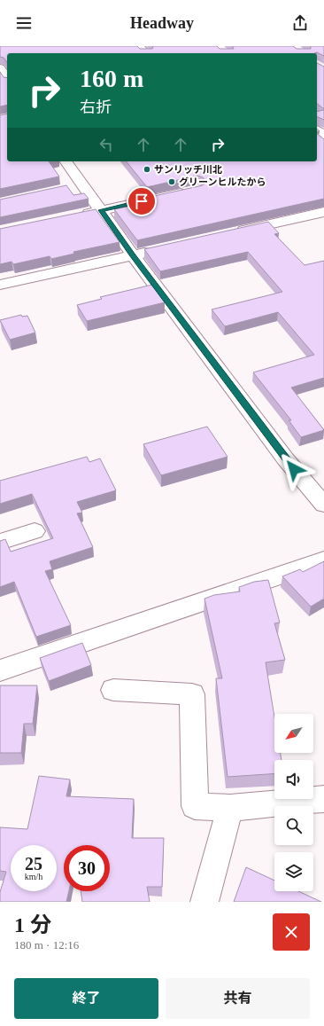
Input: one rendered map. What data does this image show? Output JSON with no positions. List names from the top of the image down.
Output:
{
  "places": ["サンリッチ川北", "グリーンヒルたから"],
  "north": "bottom left",
  "page": {
    "header": "Headway",
    "turn": ["160 m", "右折"],
    "speed": "25 km/h",
    "limit": "30",
    "heading": ["1 分", "180 m · 12:16"],
    "buttons": ["終了", "共有"]
  }
}
